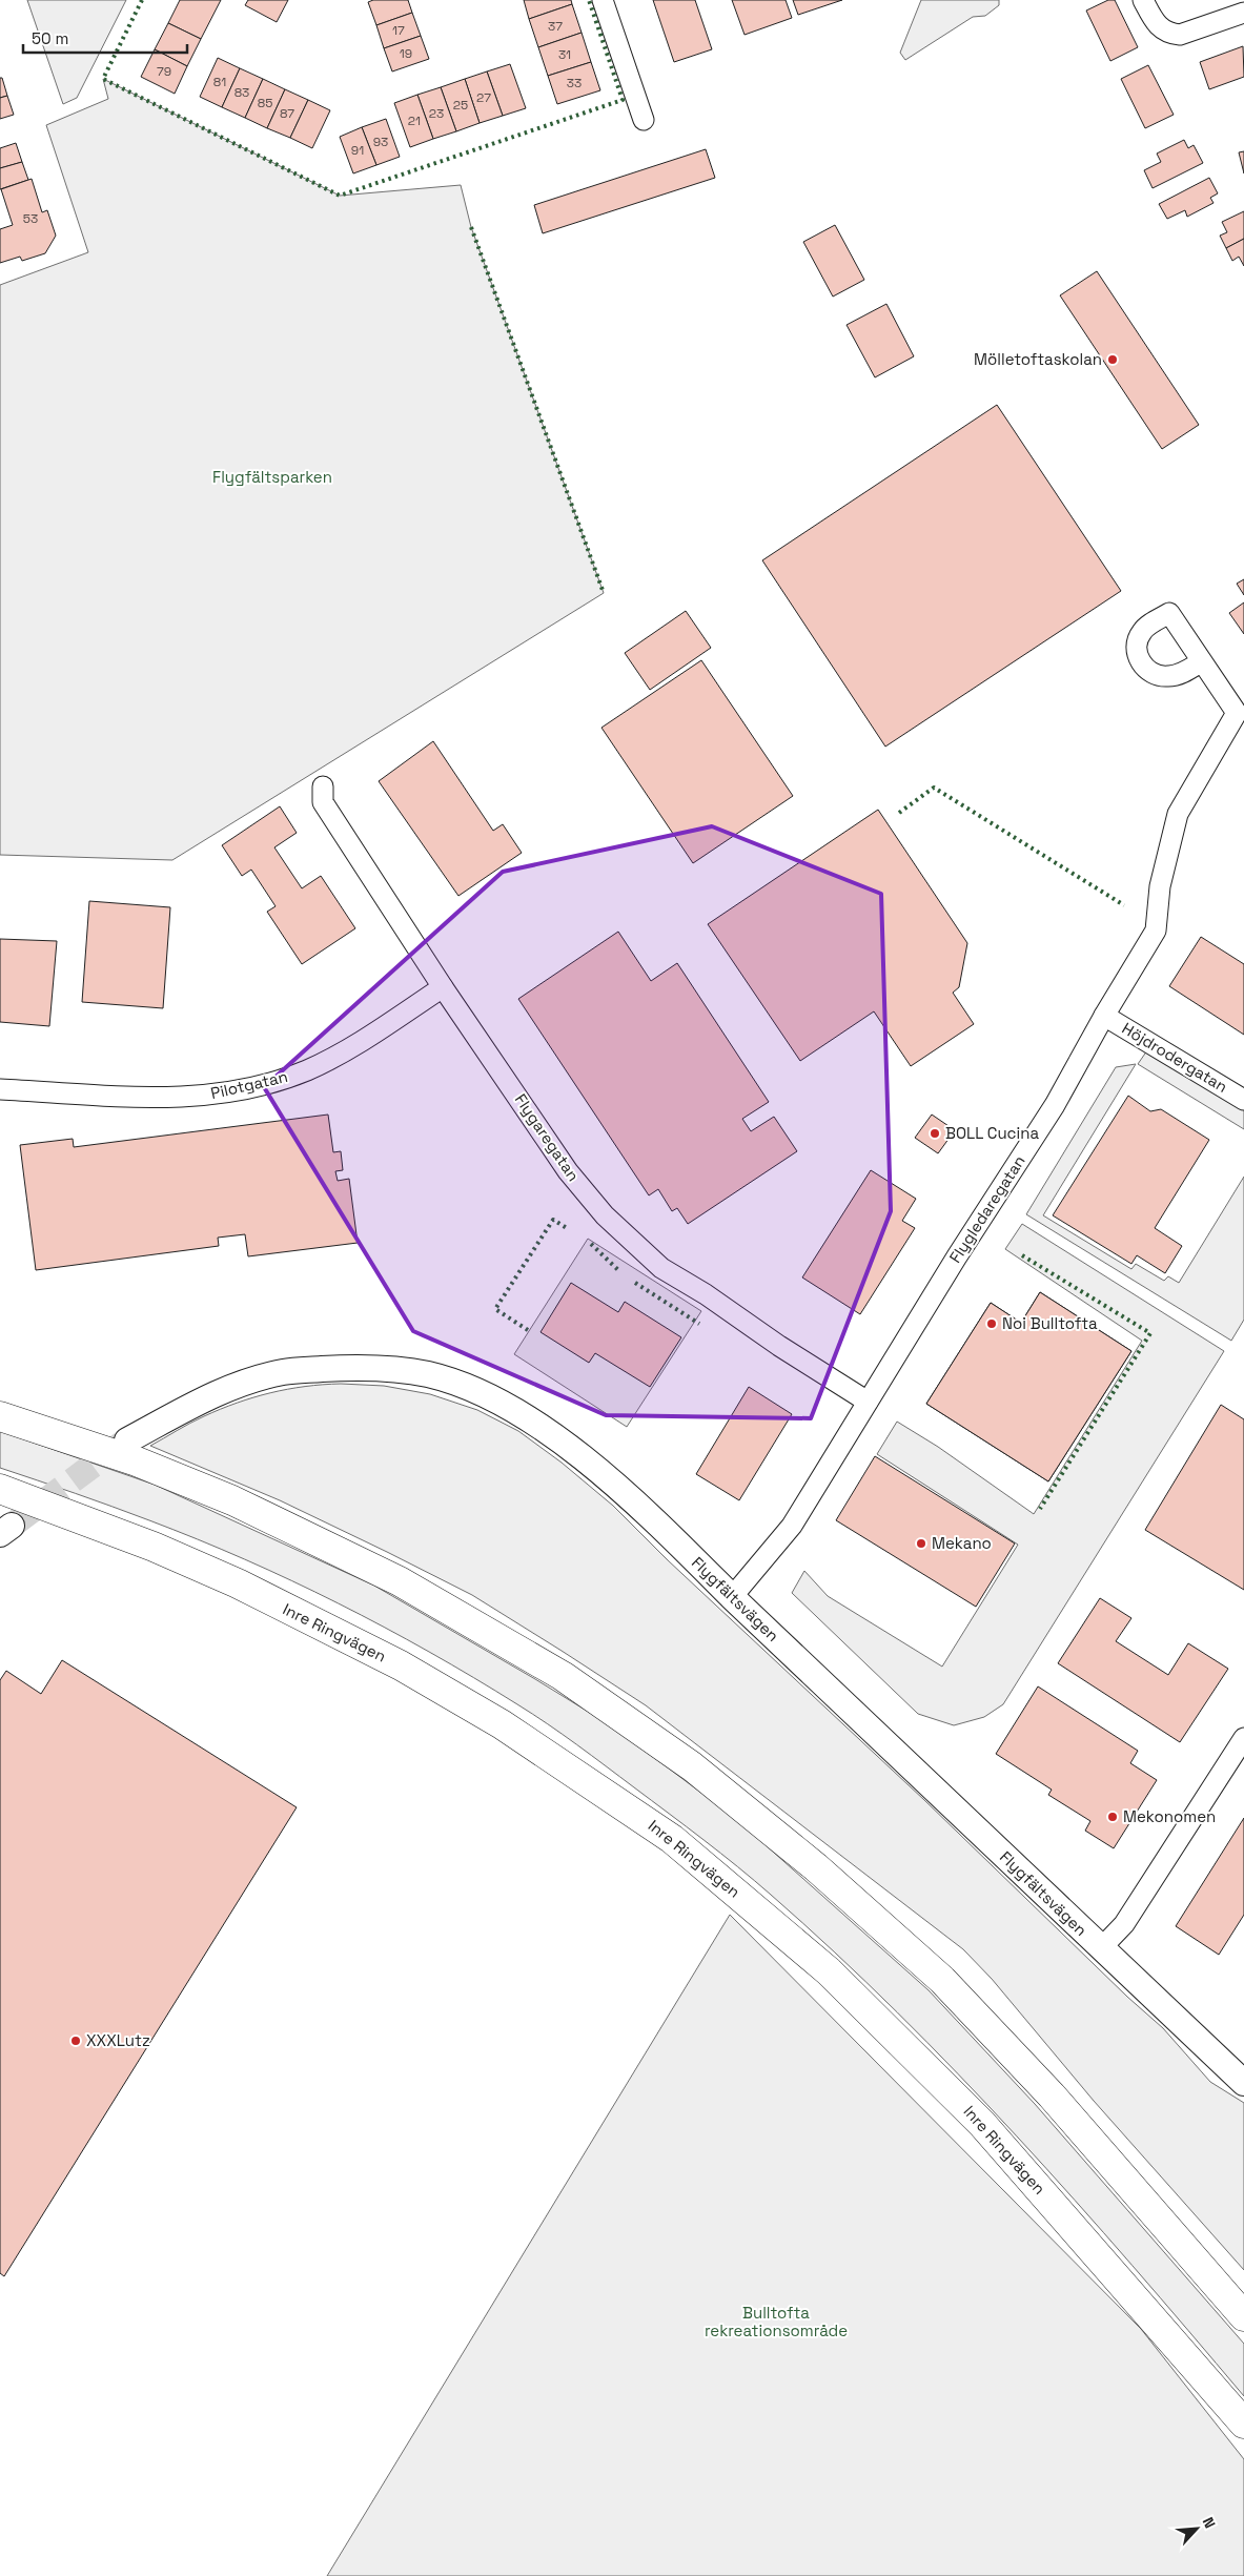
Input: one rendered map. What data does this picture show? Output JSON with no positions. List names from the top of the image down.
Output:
{
  "streets": {
    "highway": ["Inre Ringvägen"],
    "street": [
      "Höjdrodergatan",
      "Pilotgatan",
      "Flygaregatan",
      "Flygledaregatan",
      "Flygfältsvägen"
    ]
  },
  "crossings": [
    ["Höjdrodergatan", "Flygledaregatan"],
    ["Pilotgatan", "Flygaregatan"],
    ["Flygaregatan", "Flygledaregatan"],
    ["Flygledaregatan", "Flygfältsvägen"]
  ],
  "parks": ["Flygfältsparken", "Bulltofta rekreationsområde"],
  "places": [
    "Mölletoftaskolan",
    "BOLL Cucina",
    "Noi Bulltofta",
    "Mekano",
    "Mekonomen",
    "XXXLutz"
  ],
  "house_numbers": [
    "37",
    "17",
    "19",
    "31",
    "79",
    "81",
    "33",
    "83",
    "27",
    "85",
    "25",
    "87",
    "23",
    "21",
    "93",
    "91",
    "53"
  ],
  "scale_bar": "50 m",
  "north": "top right"
}
